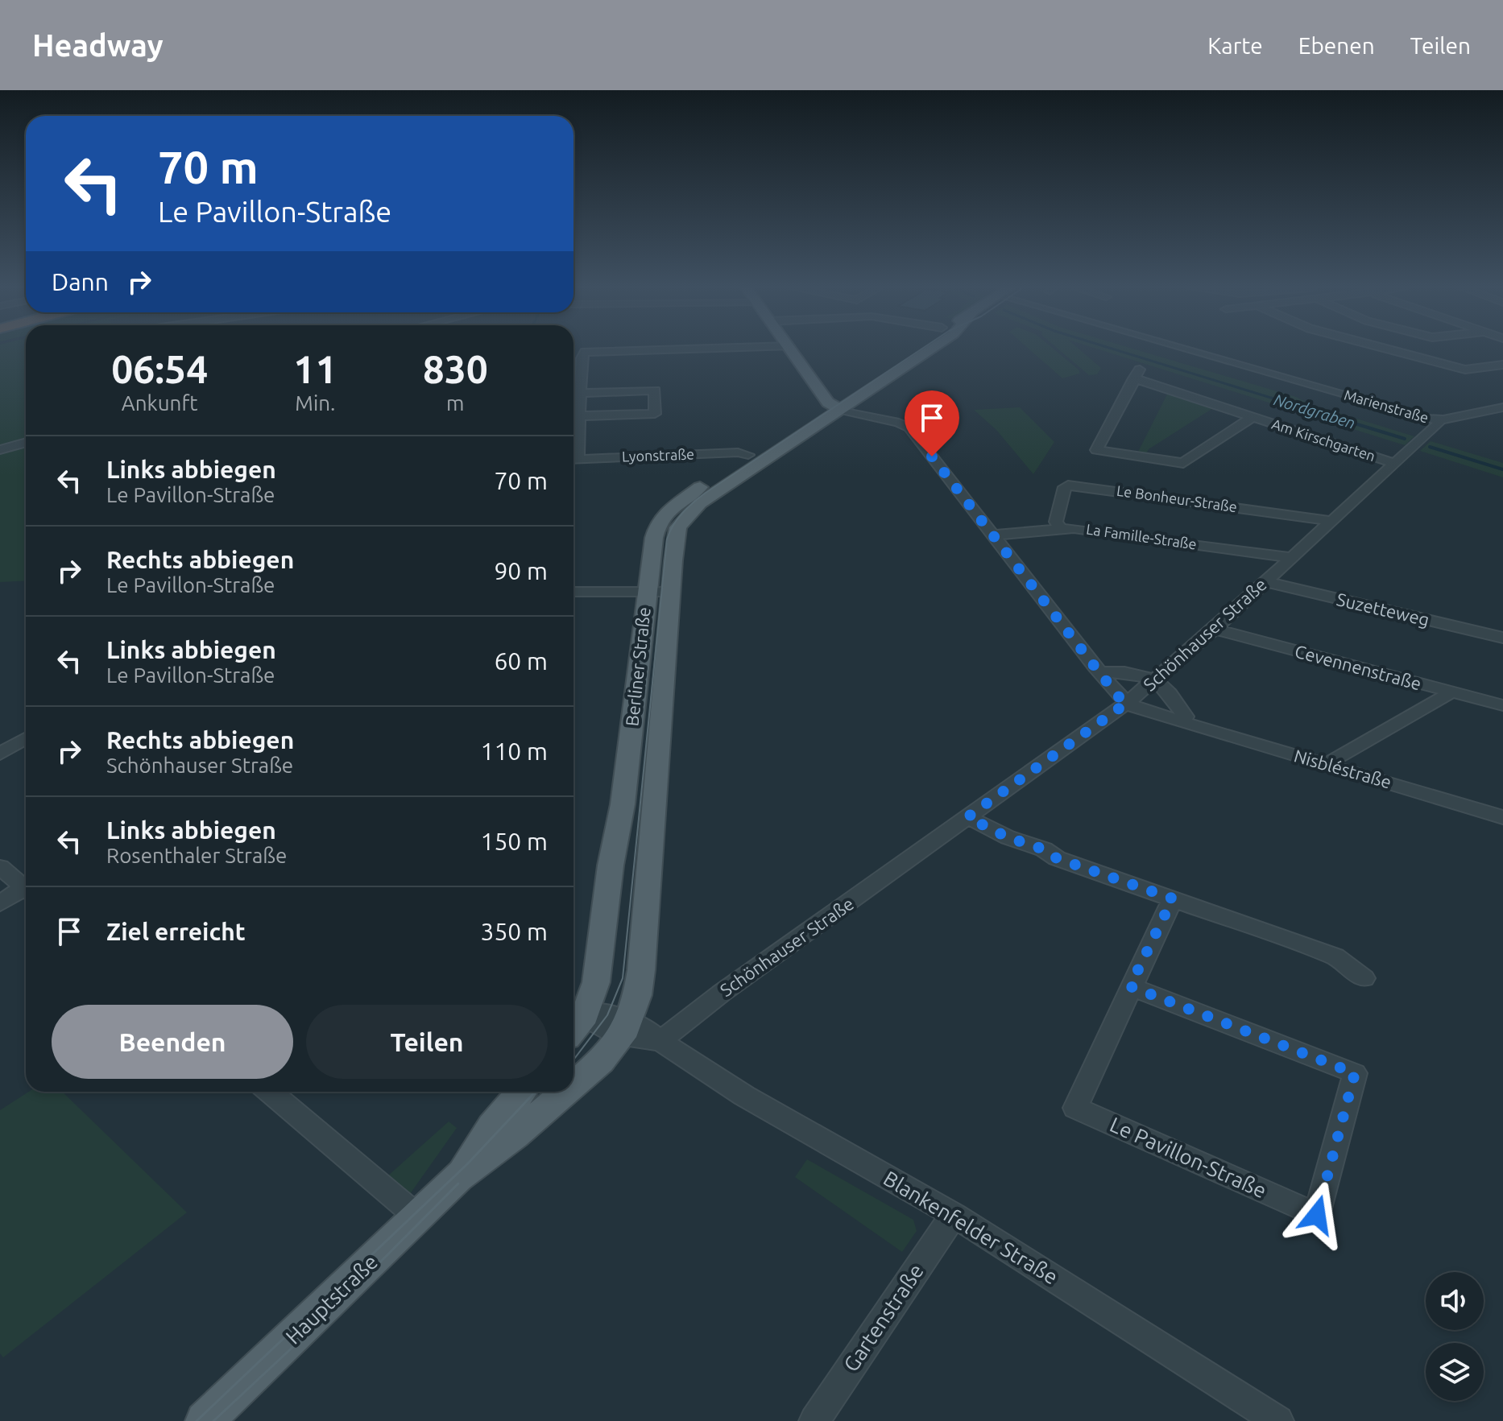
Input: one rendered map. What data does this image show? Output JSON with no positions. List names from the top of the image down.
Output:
{
  "streets": {
    "main road": ["Berliner Straße", "Hauptstraße"],
    "street": [
      "Marienstraße",
      "Am Kirschgarten",
      "Lyonstraße",
      "Le Bonheur-Straße",
      "La Famille-Straße",
      "Suzetteweg",
      "Schönhauser Straße",
      "Cevennenstraße",
      "Nisbléstraße",
      "Le Pavillon-Straße",
      "Blankenfelder Straße",
      "Gartenstraße"
    ]
  },
  "crossings": [
    ["Marienstraße", "Schönhauser Straße"],
    ["Am Kirschgarten", "Schönhauser Straße"],
    ["Lyonstraße", "Berliner Straße"],
    ["Le Bonheur-Straße", "La Famille-Straße"],
    ["Le Bonheur-Straße", "Schönhauser Straße"],
    ["La Famille-Straße", "Schönhauser Straße"],
    ["Suzetteweg", "Schönhauser Straße"],
    ["Schönhauser Straße", "Cevennenstraße"],
    ["Schönhauser Straße", "Nisbléstraße"],
    ["Schönhauser Straße", "Blankenfelder Straße"],
    ["Berliner Straße", "Hauptstraße"],
    ["Blankenfelder Straße", "Gartenstraße"]
  ],
  "water": ["Nordgraben"],
  "page": {
    "header": "Headway",
    "nav": ["Karte", "Ebenen", "Teilen"],
    "turn": ["70 m", "Le Pavillon-Straße"],
    "then": "Dann",
    "eta": [
      "06:54",
      "Ankunft",
      "11",
      "Min.",
      "830",
      "m"
    ],
    "list": [
      {
        "name": "Links abbiegen",
        "note": "Le Pavillon-Straße",
        "value": "70 m"
      },
      {
        "name": "Rechts abbiegen",
        "note": "Le Pavillon-Straße",
        "value": "90 m"
      },
      {
        "name": "Links abbiegen",
        "note": "Le Pavillon-Straße",
        "value": "60 m"
      },
      {
        "name": "Rechts abbiegen",
        "note": "Schönhauser Straße",
        "value": "110 m"
      },
      {
        "name": "Links abbiegen",
        "note": "Rosenthaler Straße",
        "value": "150 m"
      },
      {
        "name": "Ziel erreicht",
        "value": "350 m"
      }
    ],
    "buttons": ["Beenden", "Teilen"]
  }
}
